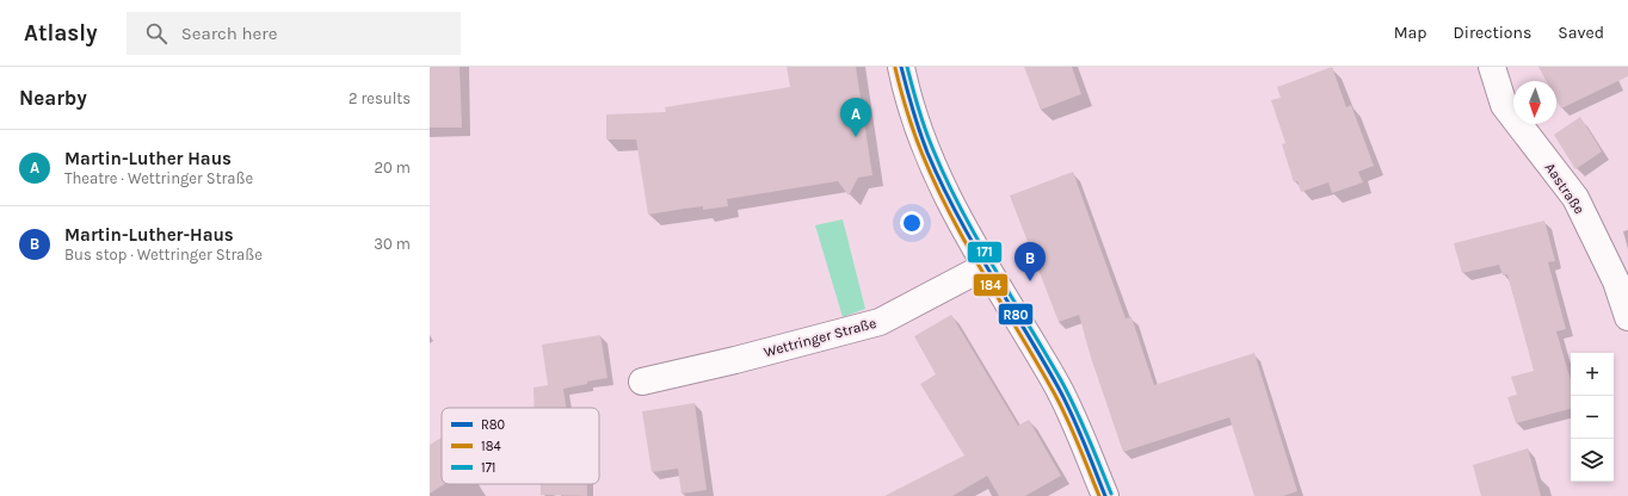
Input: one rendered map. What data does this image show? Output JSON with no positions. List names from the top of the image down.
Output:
{
  "streets": {
    "street": ["Aastraße", "Wettringer Straße"]
  },
  "lines": ["transit line R80", "transit line 171", "transit line 184"],
  "legend": ["R80", "184", "171"],
  "north": "bottom",
  "page": {
    "header": "Atlasly",
    "search": "Search here",
    "nav": ["Map", "Directions", "Saved"],
    "heading": ["Nearby", "2 results"],
    "pins": ["A", "B"],
    "list": [
      {
        "mark": "A",
        "name": "Martin-Luther Haus",
        "note": "Theatre · Wettringer Straße",
        "value": "20 m"
      },
      {
        "mark": "B",
        "name": "Martin-Luther-Haus",
        "note": "Bus stop · Wettringer Straße",
        "value": "30 m"
      }
    ],
    "map_buttons": ["+", "−"]
  }
}
